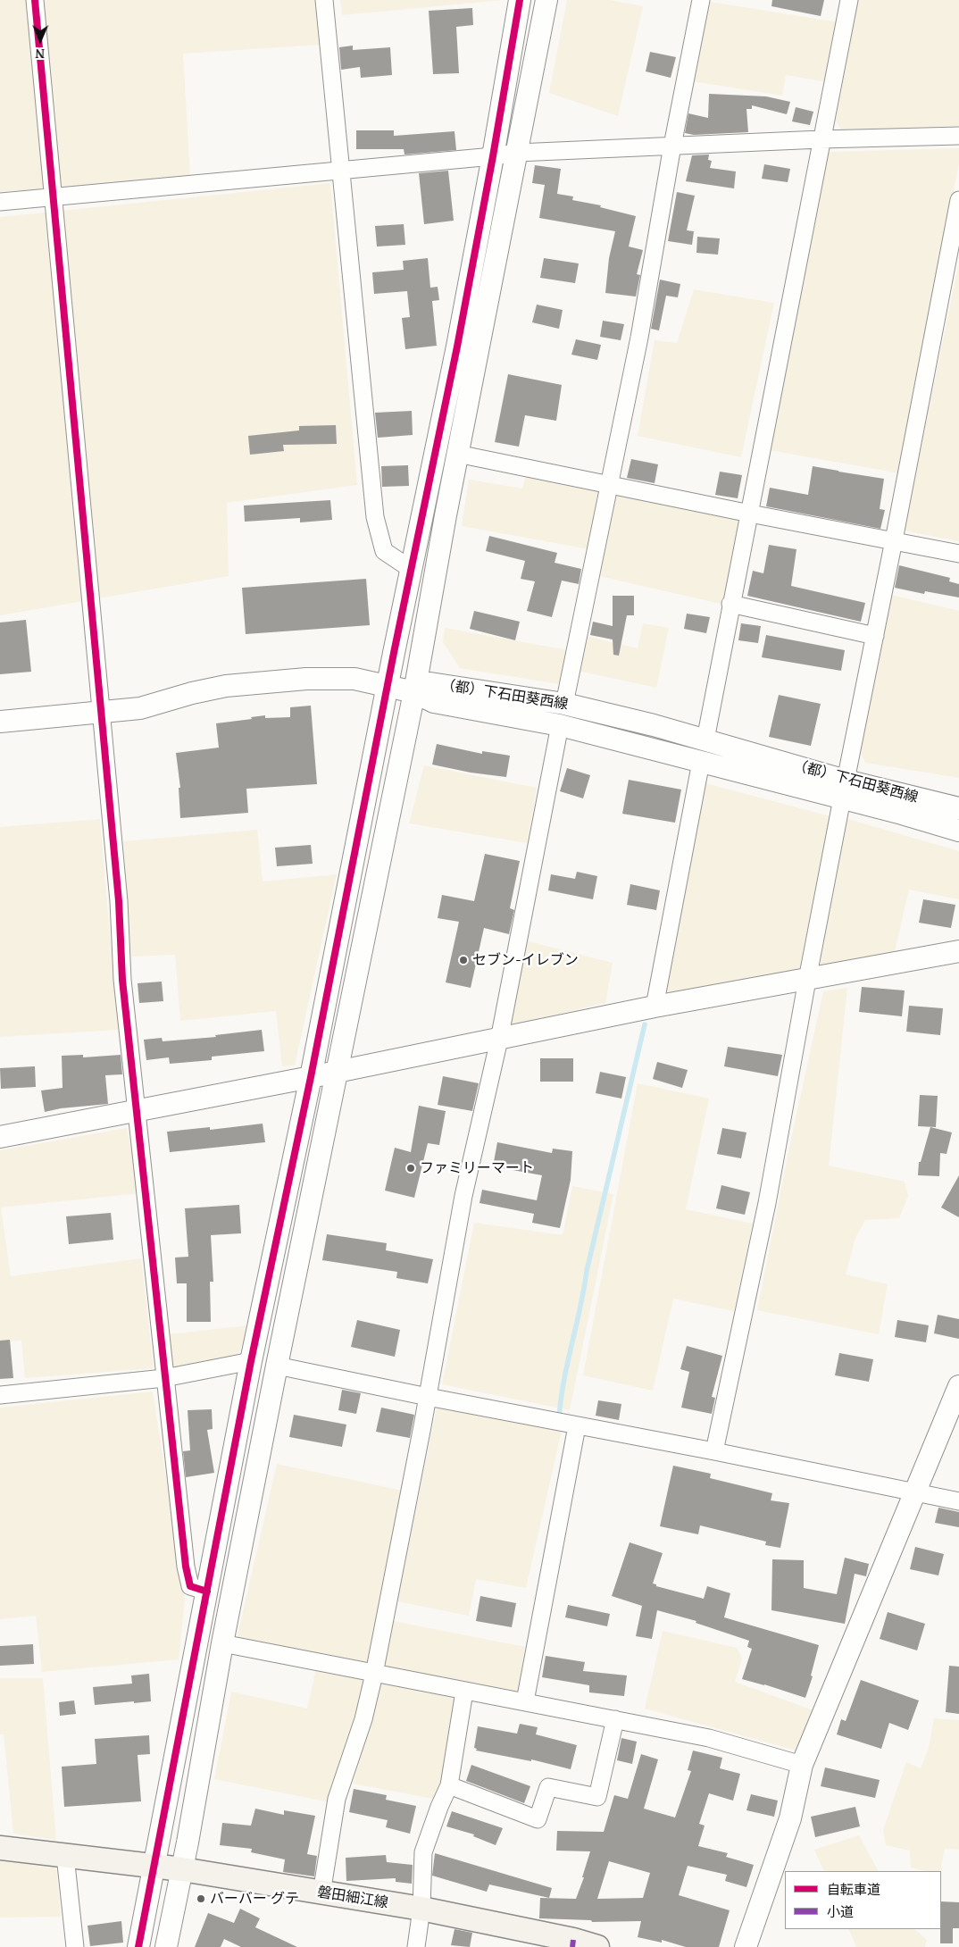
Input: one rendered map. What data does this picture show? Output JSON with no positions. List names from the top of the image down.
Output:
{
  "streets": {
    "main road": ["磐田細江線"],
    "street": ["（都）下石田葵西線"]
  },
  "places": ["セブン-イレブン", "ファミリーマート", "バーバー グテ"],
  "legend": ["自転車道", "小道"],
  "north": "bottom"
}
